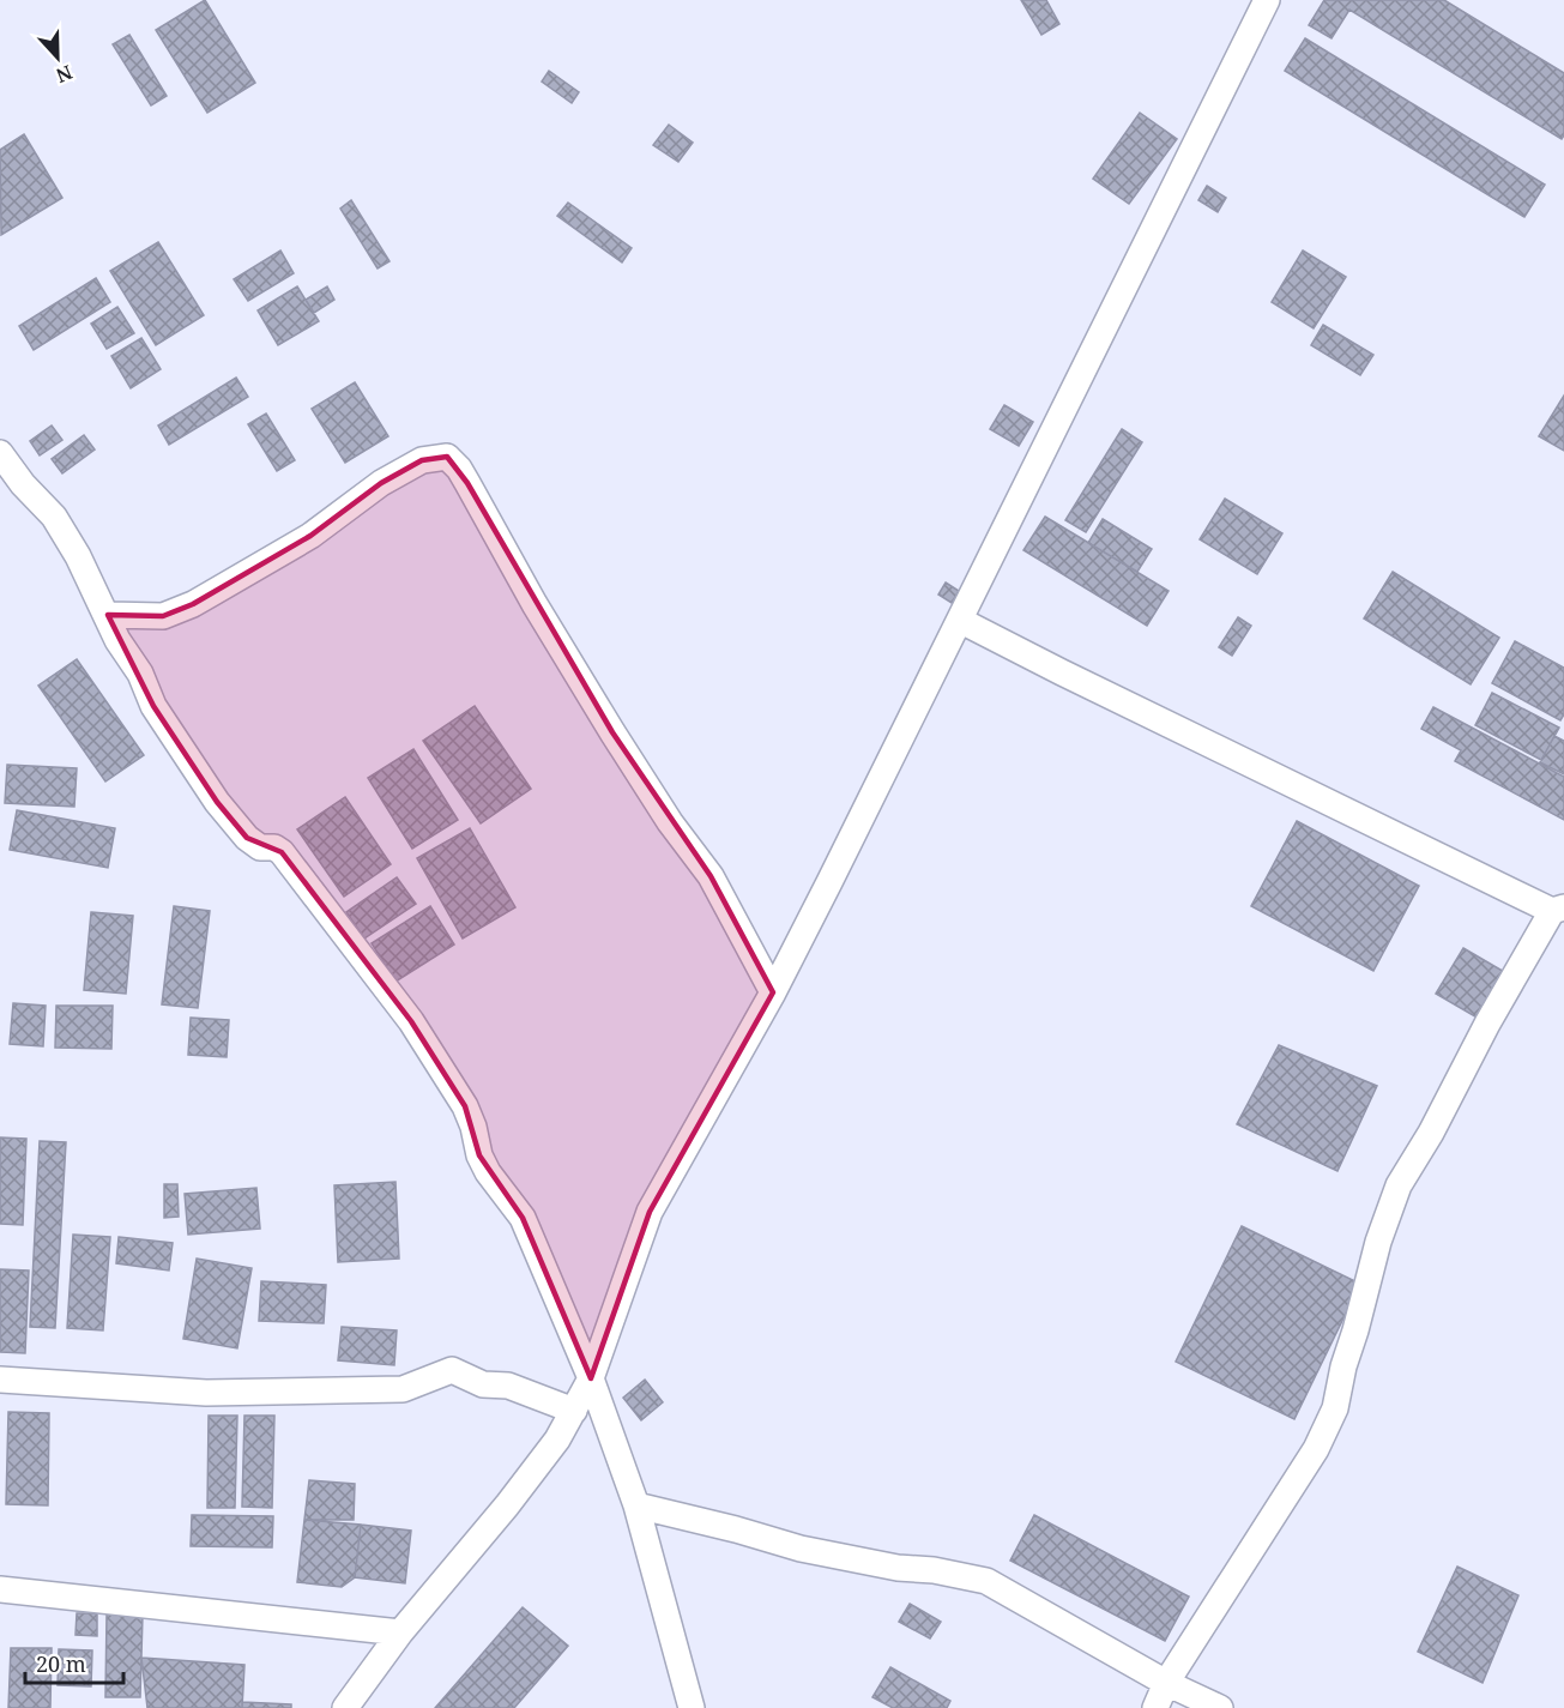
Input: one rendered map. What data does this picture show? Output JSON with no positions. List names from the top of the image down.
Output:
{
  "scale_bar": "20 m",
  "north": "bottom"
}
